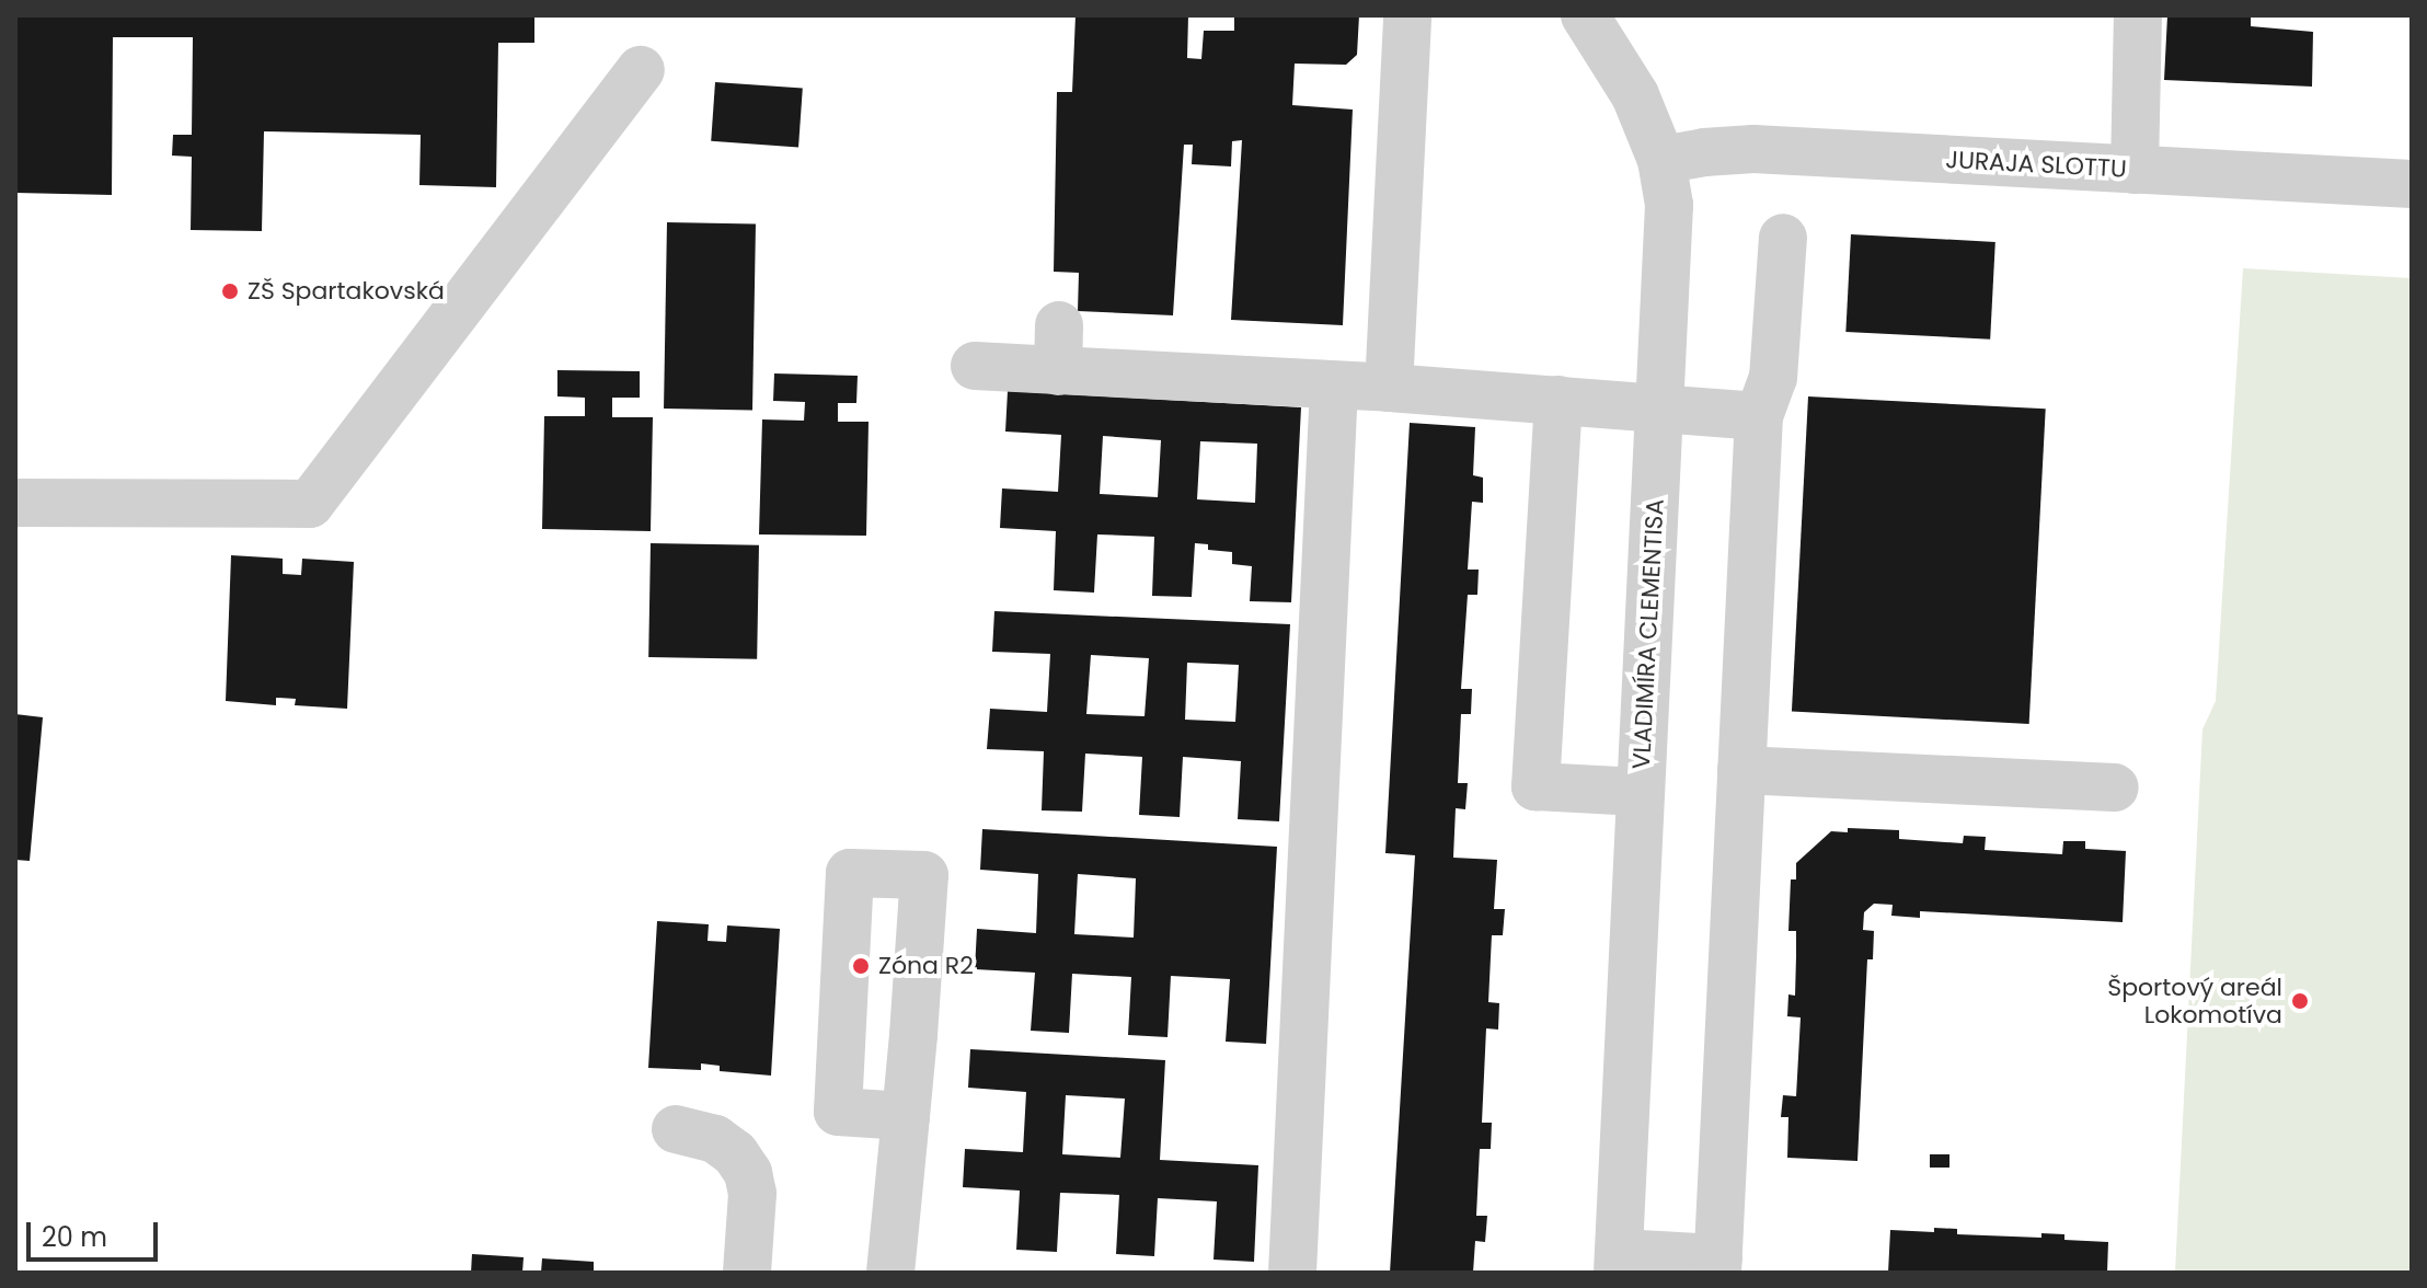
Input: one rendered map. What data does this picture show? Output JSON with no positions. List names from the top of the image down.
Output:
{
  "streets": {
    "street": ["JURAJA SLOTTU", "VLADIMÍRA CLEMENTISA"]
  },
  "crossings": [
    ["JURAJA SLOTTU", "VLADIMÍRA CLEMENTISA"]
  ],
  "places": ["ZŠ Spartakovská", "Zóna R2", "Športový areál Lokomotíva"],
  "scale_bar": "20 m"
}
